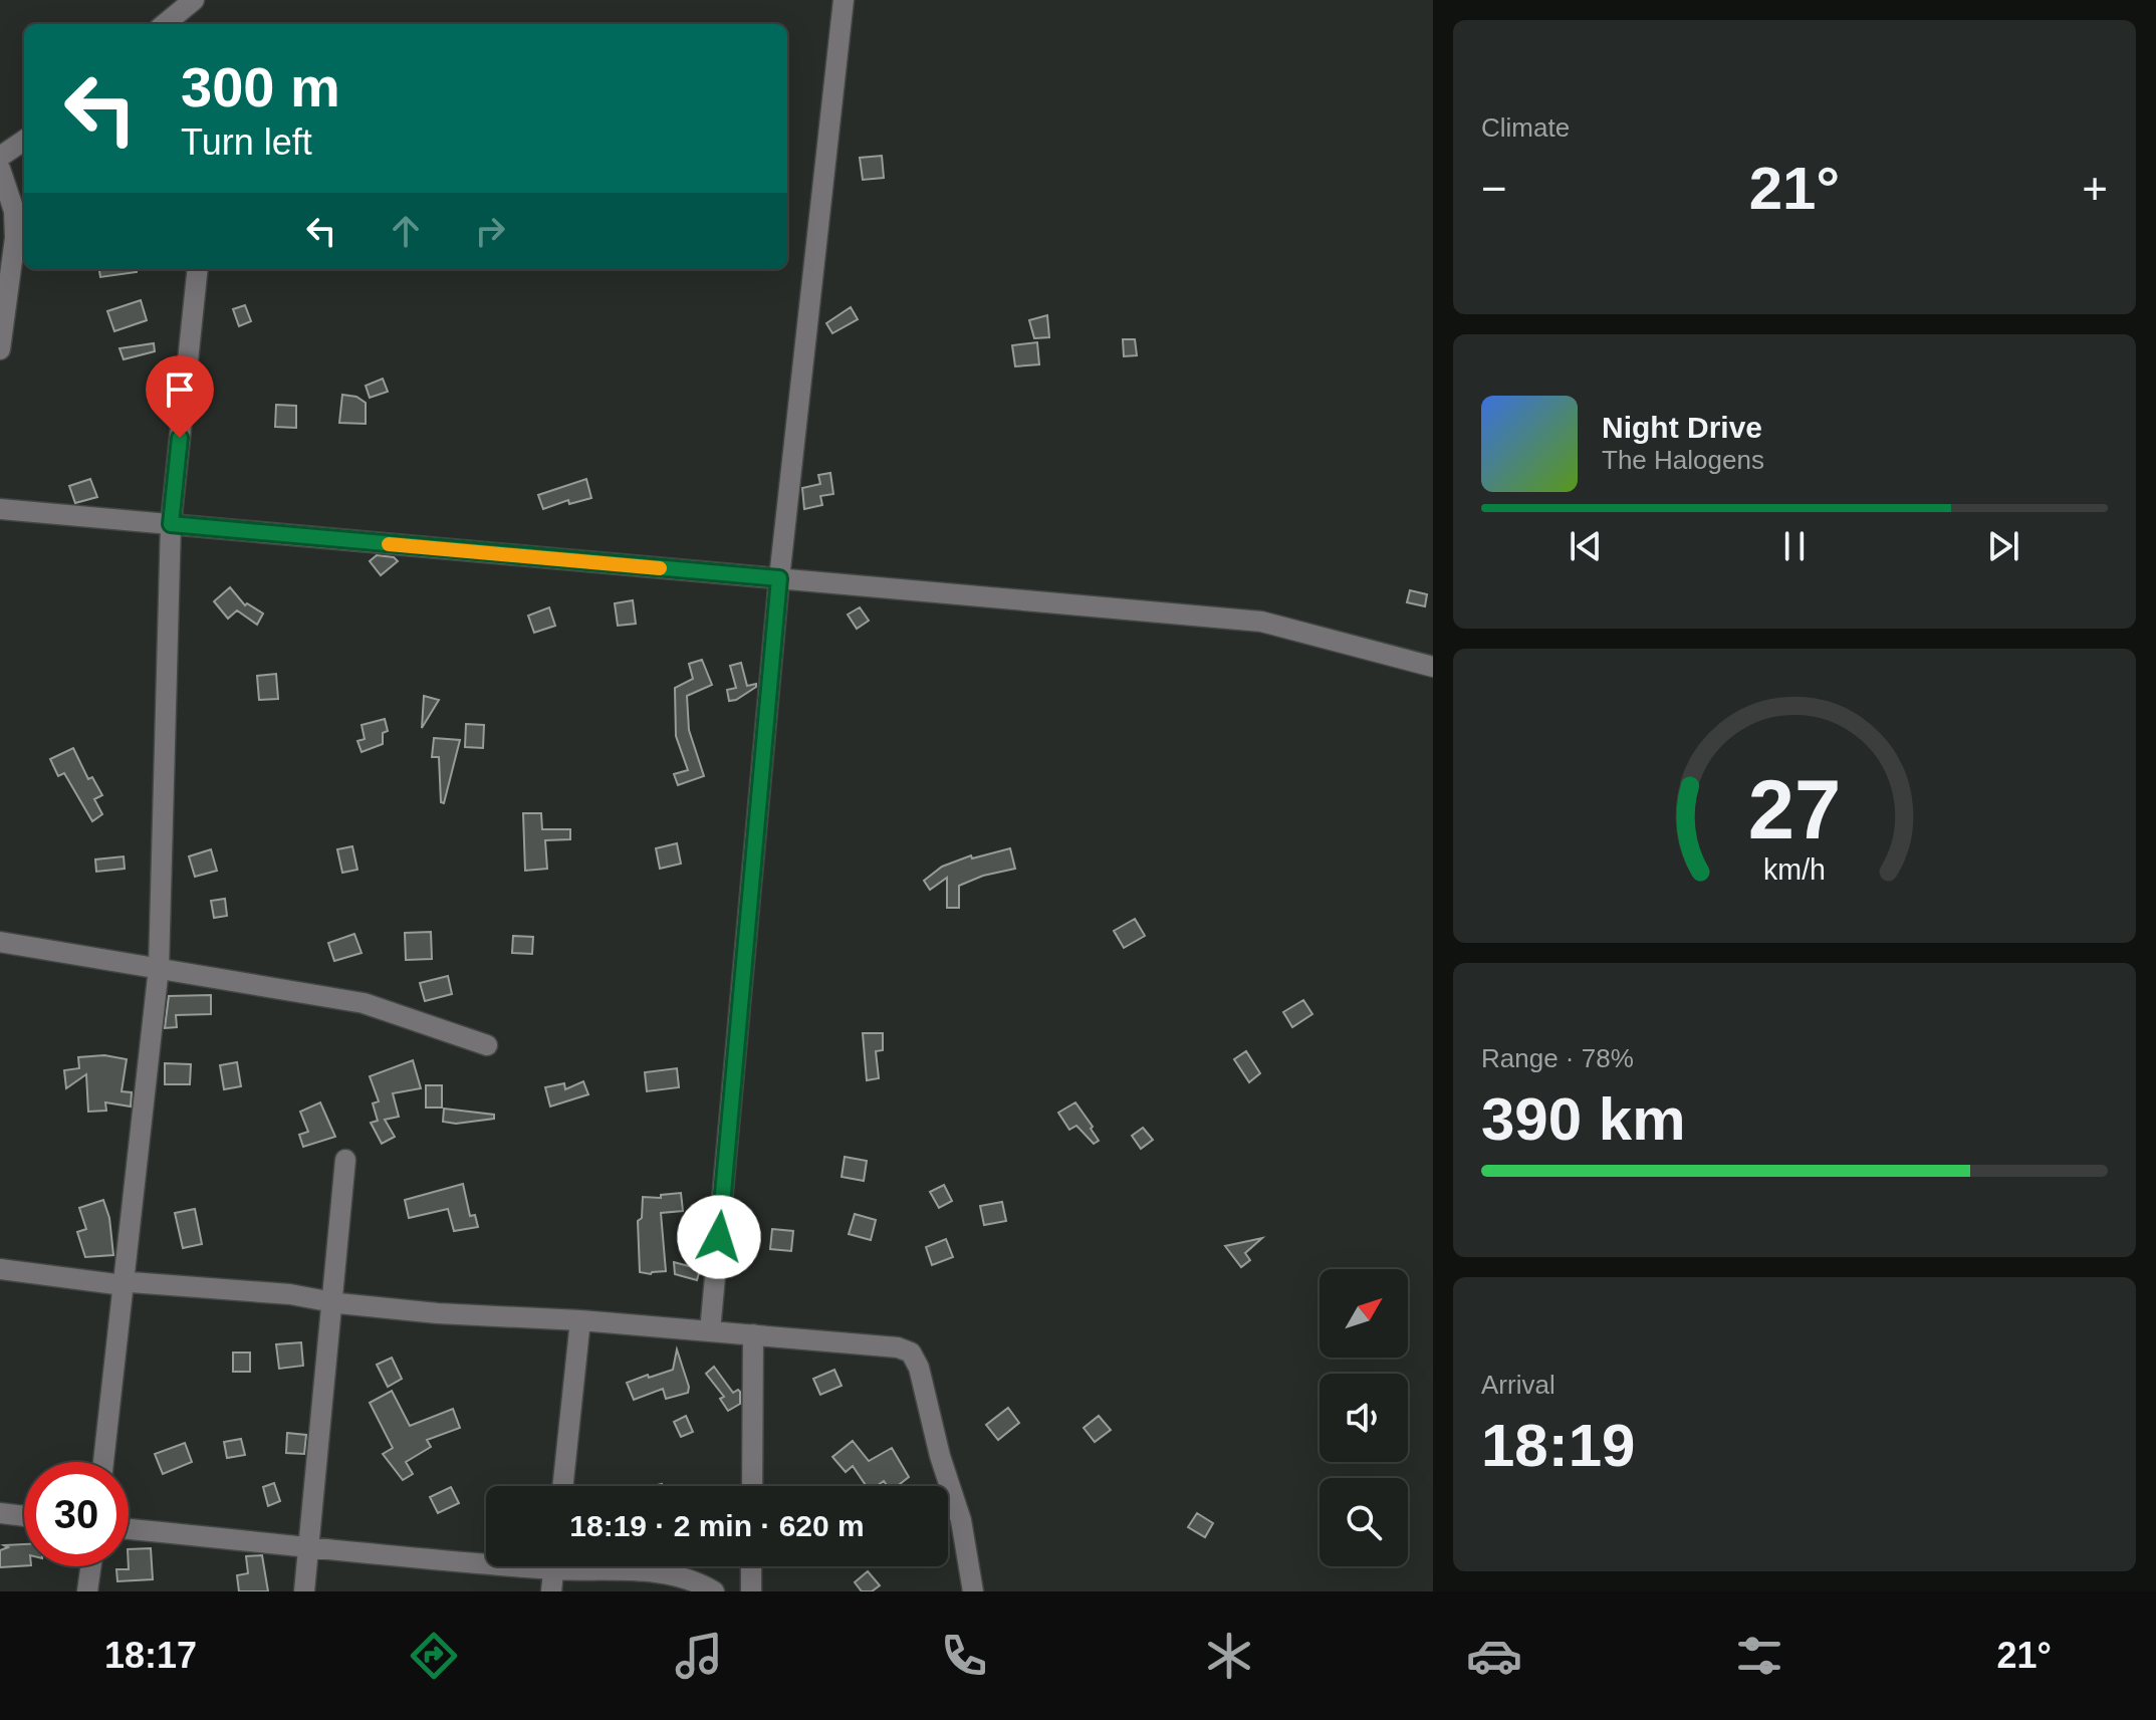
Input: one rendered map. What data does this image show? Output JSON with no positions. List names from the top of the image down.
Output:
{
  "north": "top right",
  "page": {
    "tile": [
      "Climate",
      ["Range · 78%", "390 km"],
      ["Arrival", "18:19"]
    ],
    "turn": ["300 m", "Turn left"],
    "heat": ["−", "21°", "+"],
    "song": ["Night Drive", "The Halogens"],
    "limit": "30",
    "trip": "18:19 · 2 min · 620 m",
    "tabs": ["18:17", "21°"],
    "gauge": ["27", "km/h"]
  }
}
